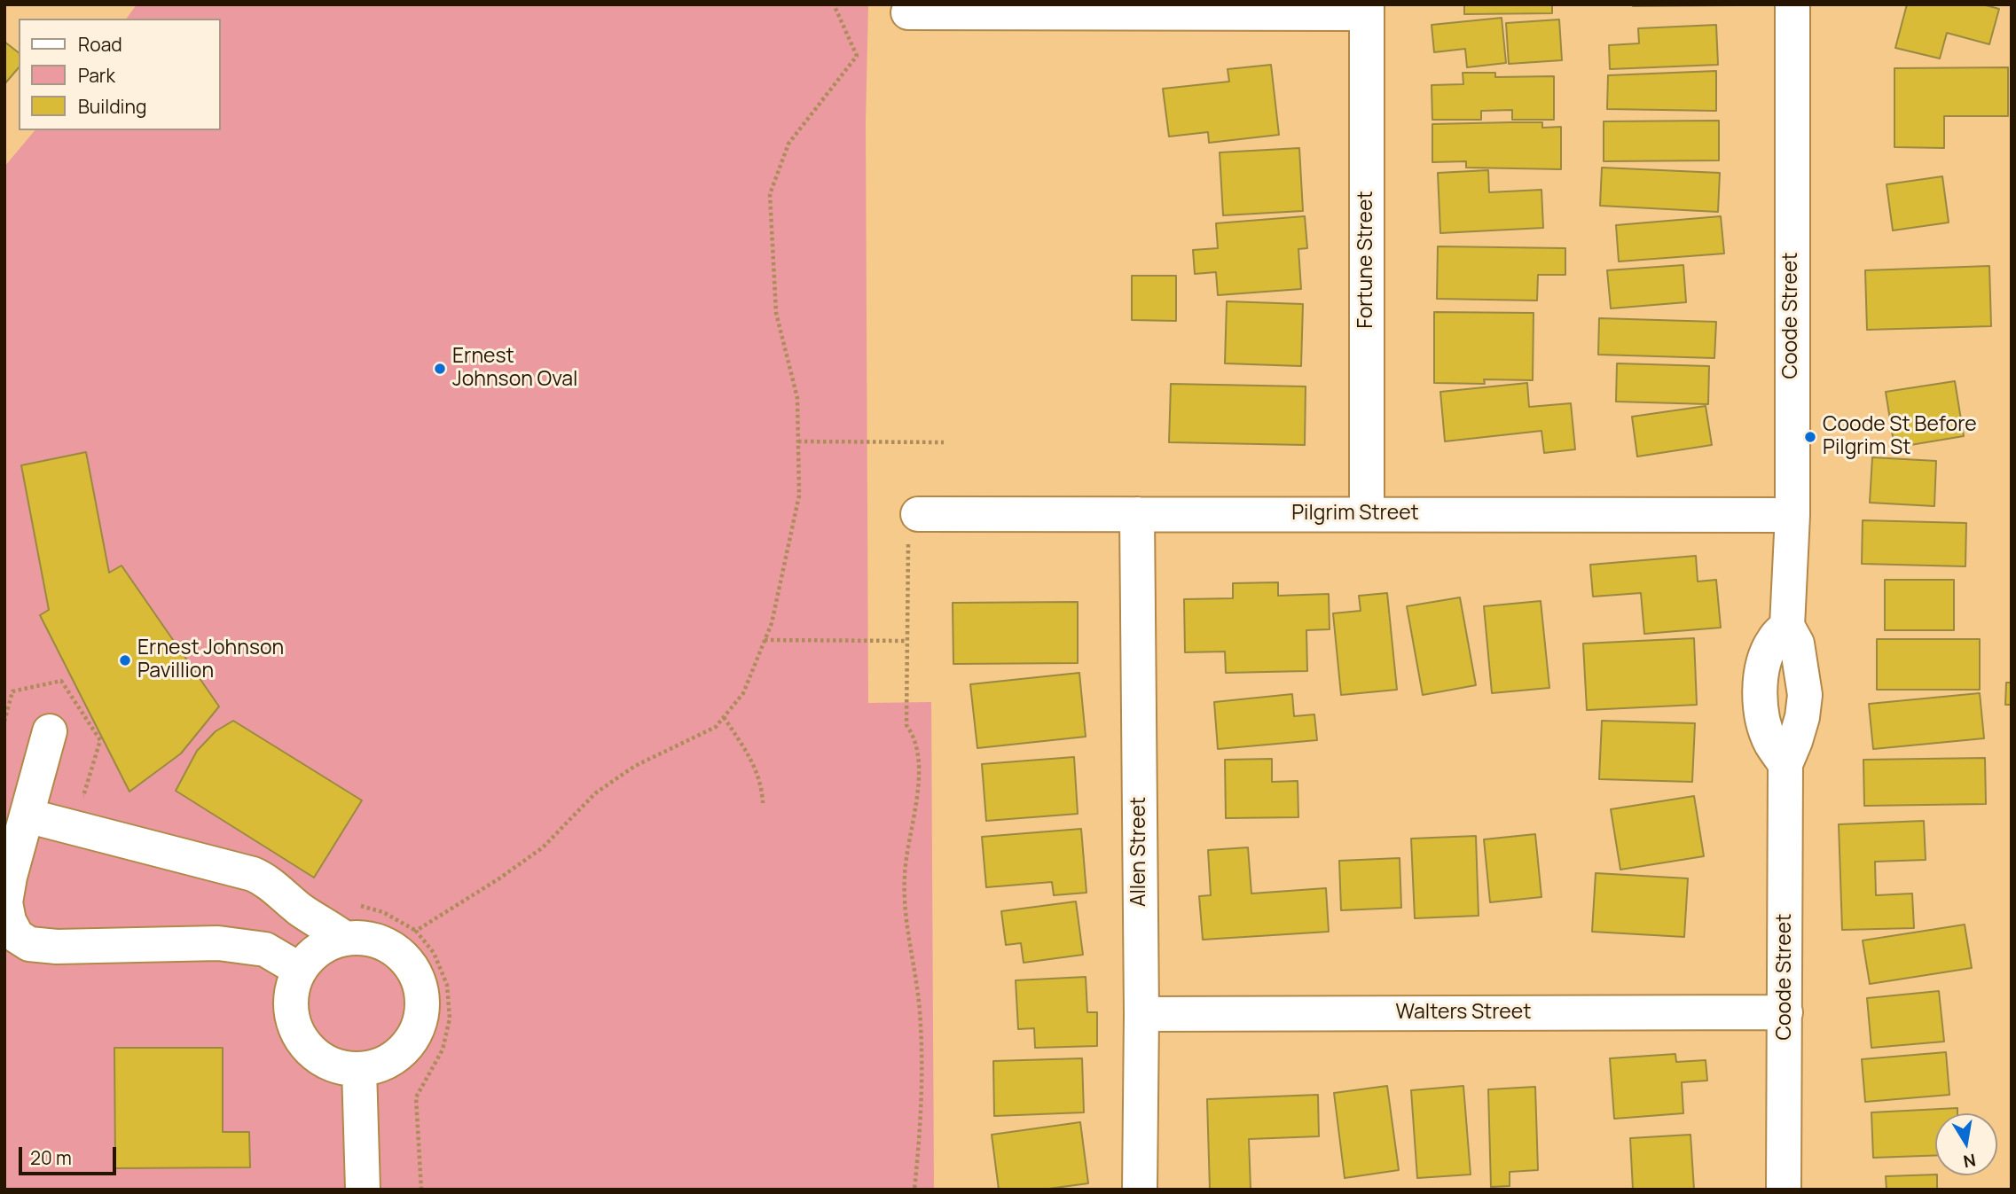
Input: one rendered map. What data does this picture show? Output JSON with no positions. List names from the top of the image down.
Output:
{
  "streets": {
    "street": [
      "Fortune Street",
      "Coode Street",
      "Pilgrim Street",
      "Allen Street",
      "Walters Street"
    ]
  },
  "crossings": [
    ["Fortune Street", "Pilgrim Street"],
    ["Coode Street", "Pilgrim Street"],
    ["Coode Street", "Walters Street"],
    ["Pilgrim Street", "Allen Street"],
    ["Allen Street", "Walters Street"]
  ],
  "places": ["Ernest Johnson Oval", "Coode St Before Pilgrim St", "Ernest Johnson Pavillion"],
  "legend": ["Road", "Park", "Building"],
  "scale_bar": "20 m",
  "north": "bottom"
}
